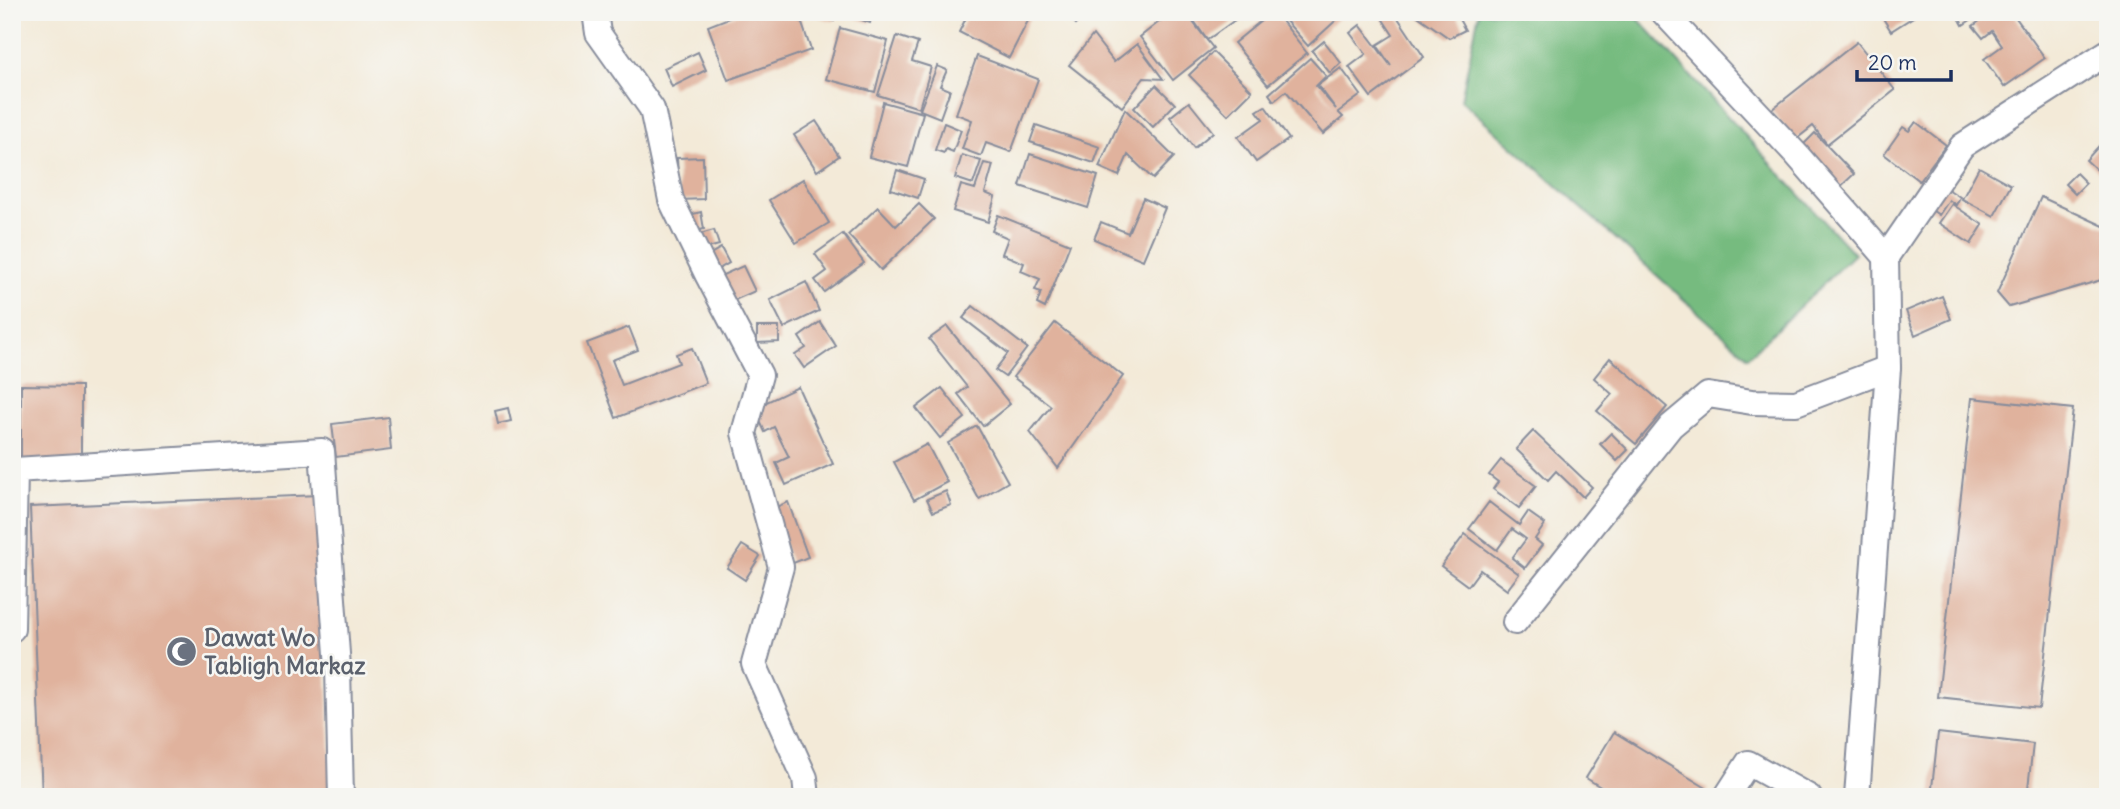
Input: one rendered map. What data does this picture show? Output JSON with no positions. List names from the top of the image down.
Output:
{
  "places": {
    "mosque": ["Dawat Wo Tabligh Markaz"]
  },
  "scale_bar": "20 m"
}
